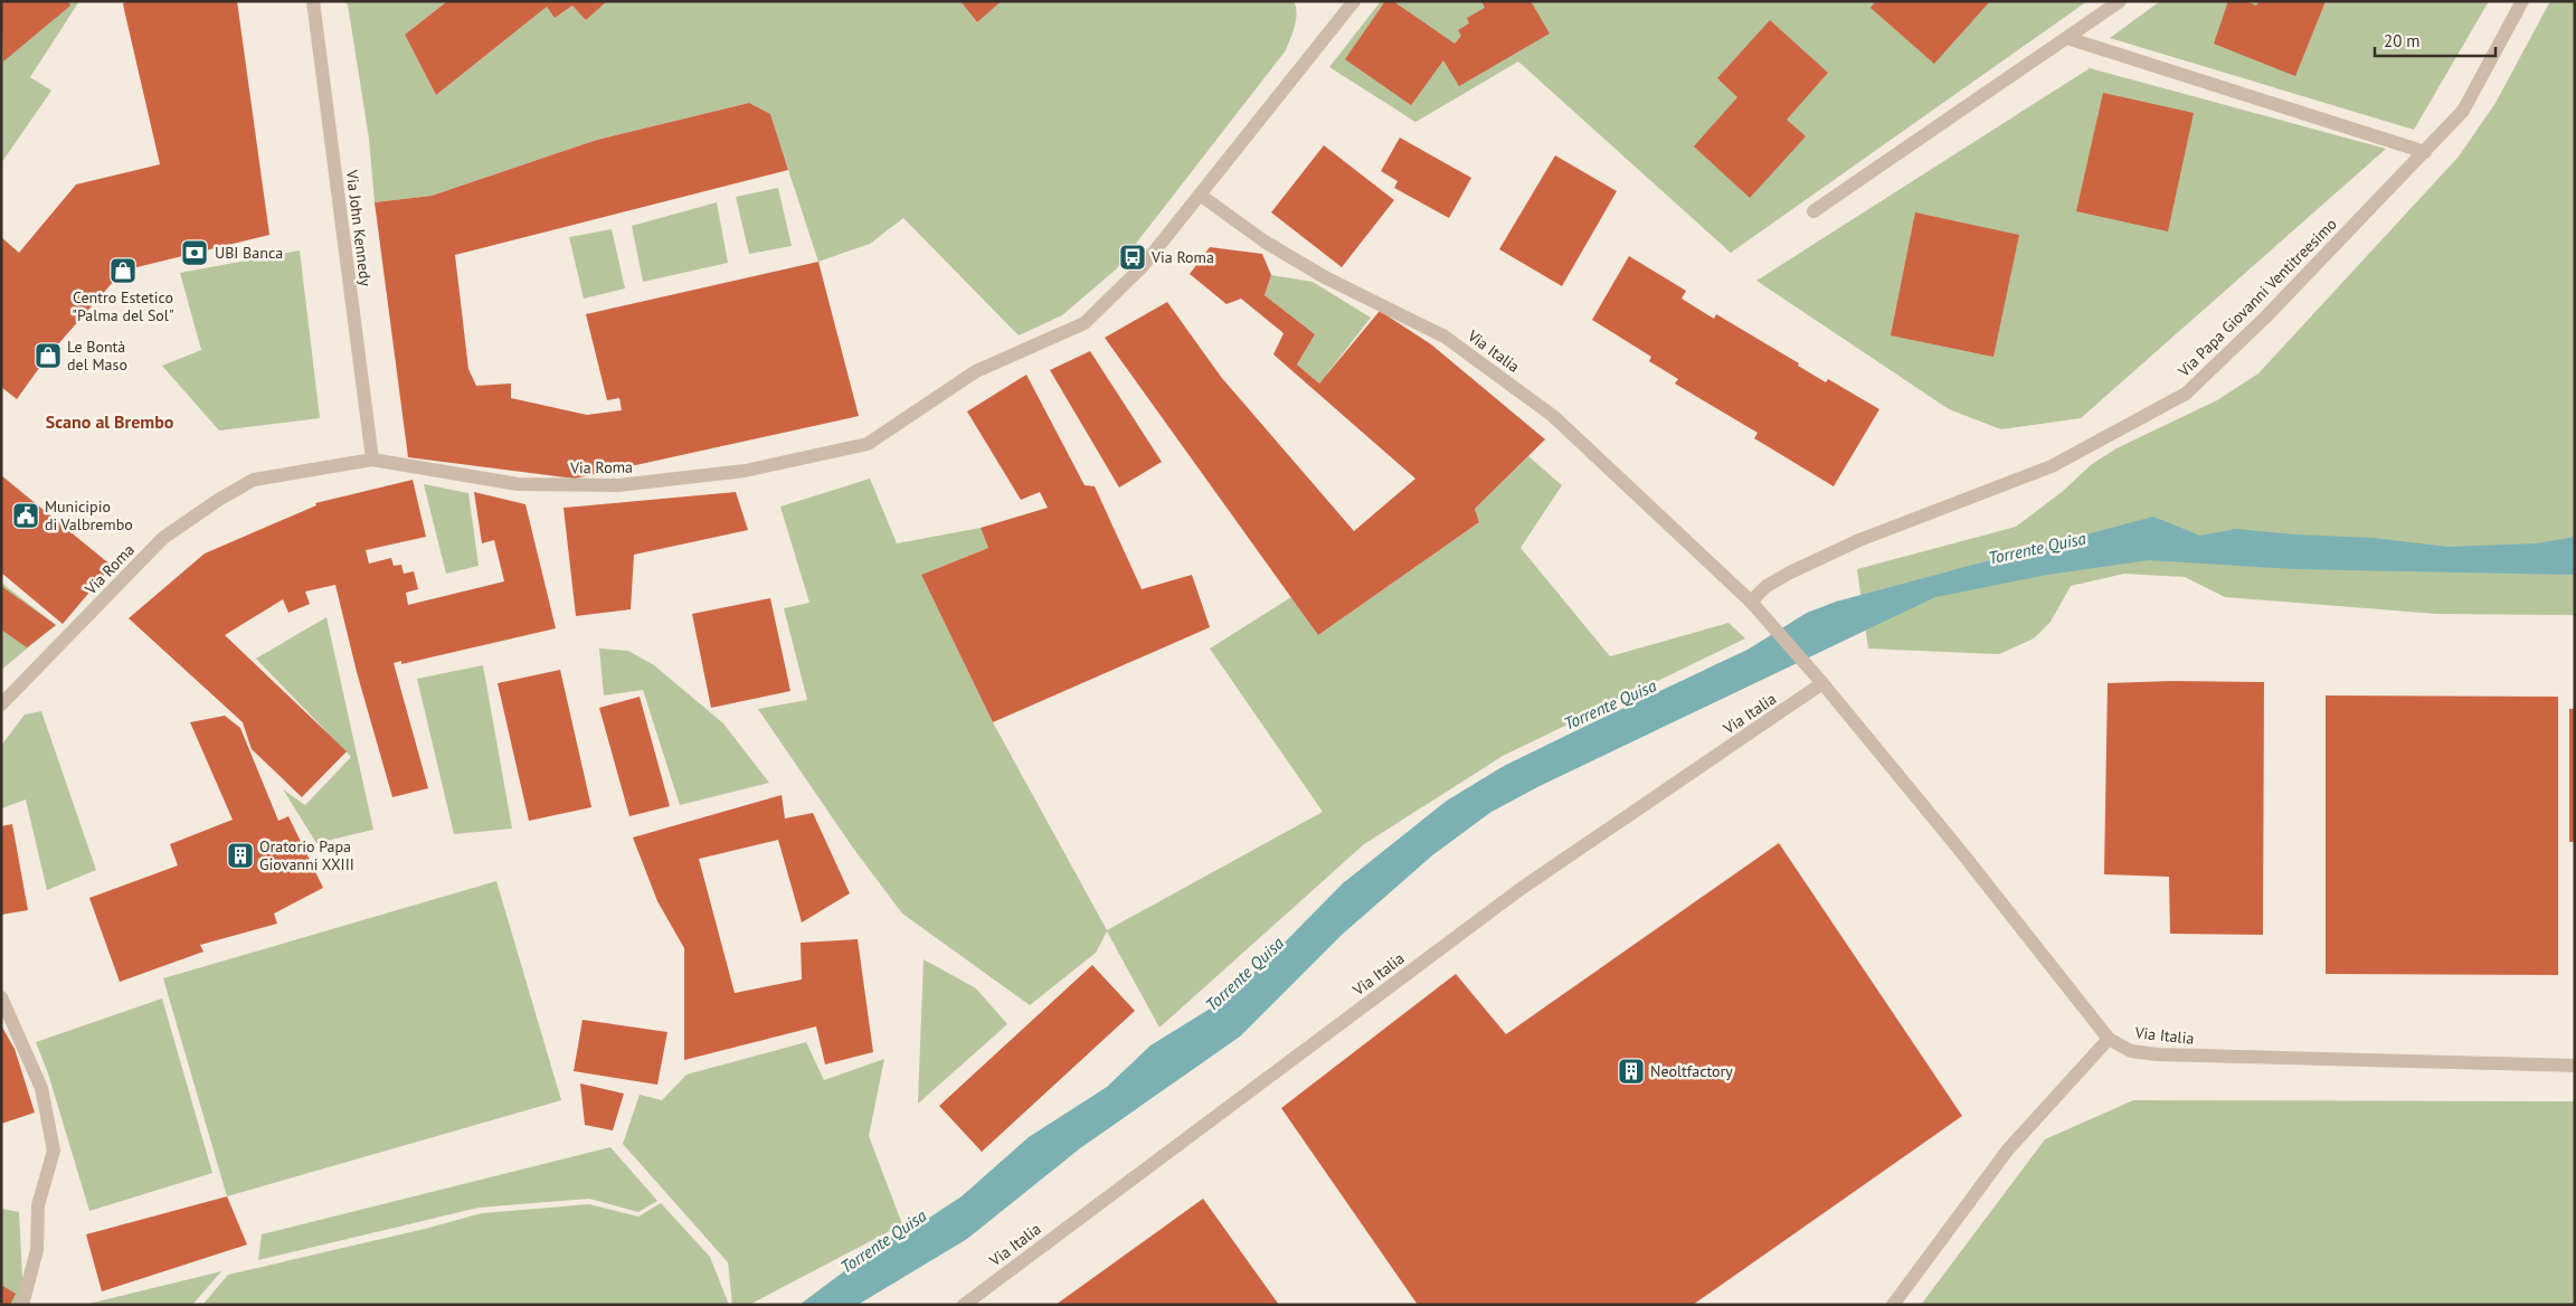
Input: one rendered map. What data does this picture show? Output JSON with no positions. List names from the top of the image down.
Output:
{
  "streets": {
    "street": [
      "Via John Kennedy",
      "Via Papa Giovanni Ventitreesimo",
      "Via Italia",
      "Via Roma"
    ]
  },
  "crossings": [
    ["Via John Kennedy", "Via Roma"],
    ["Via Papa Giovanni Ventitreesimo", "Via Italia"],
    ["Via Italia", "Via Roma"]
  ],
  "districts": ["Scano al Brembo"],
  "water": ["Torrente Quisa"],
  "places": {
    "bank": ["UBI Banca"],
    "bus stop": ["Via Roma"],
    "shop": ["Centro Estetico \"Palma del Sol\"", "Le Bontà del Maso"],
    "public building": ["Municipio di Valbrembo"],
    "building": ["Oratorio Papa Giovanni XXIII", "Neoltfactory"]
  },
  "scale_bar": "20 m"
}
